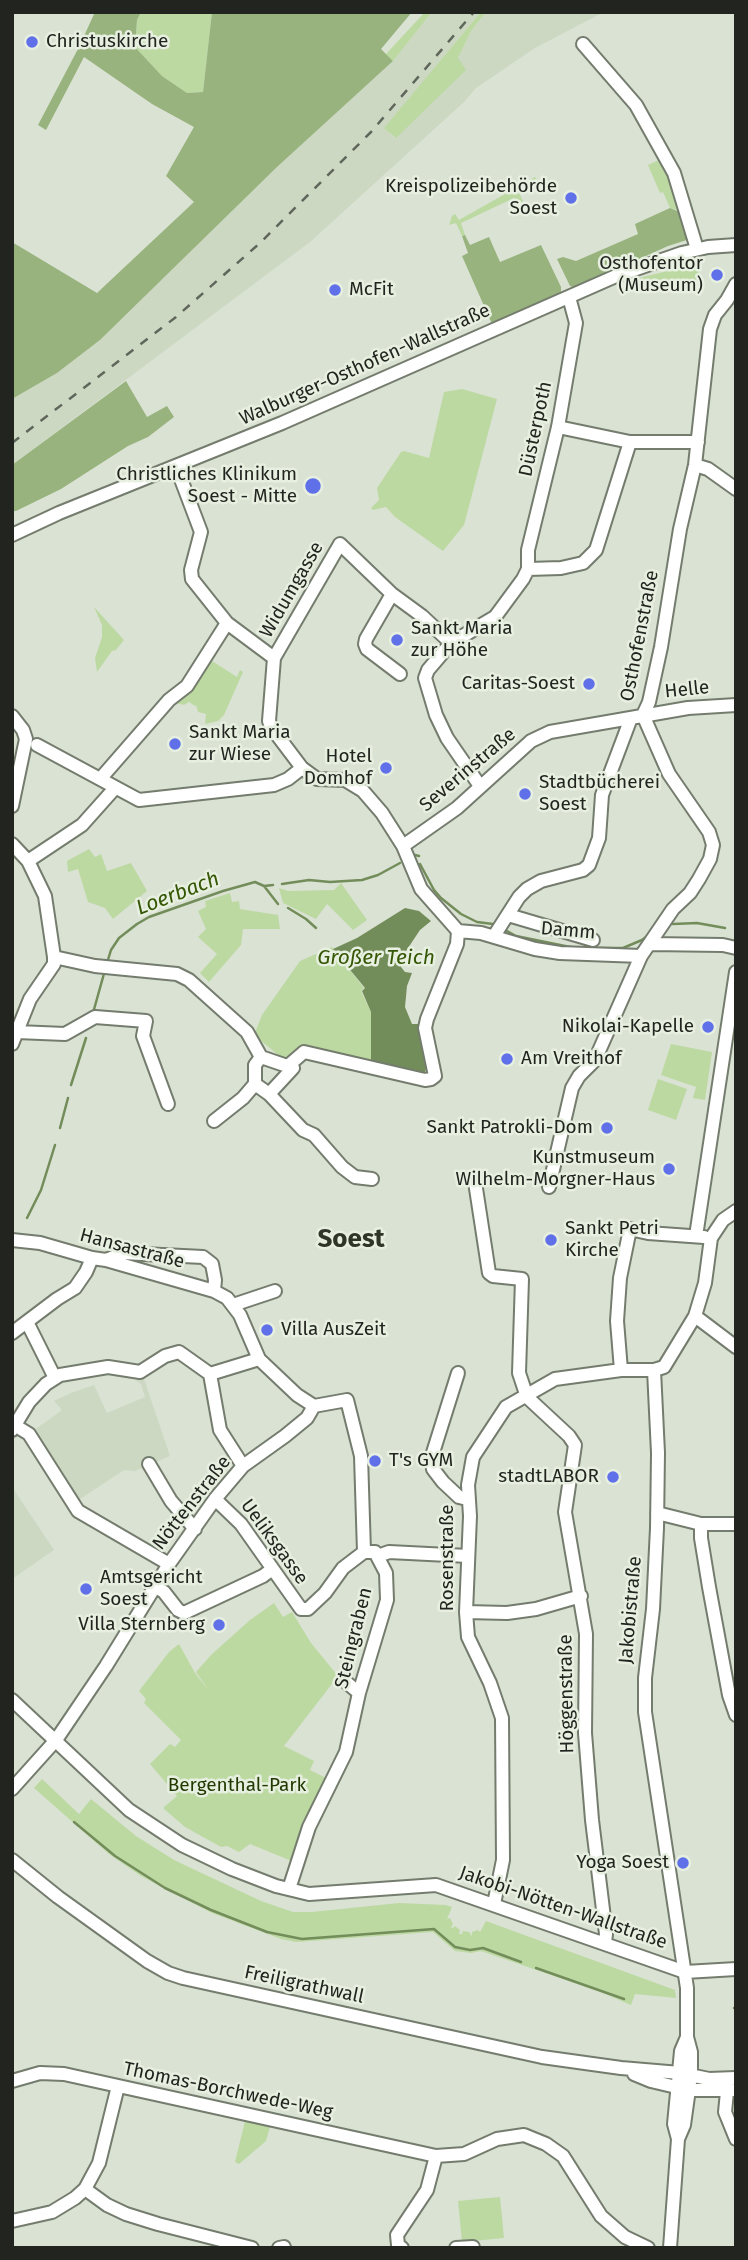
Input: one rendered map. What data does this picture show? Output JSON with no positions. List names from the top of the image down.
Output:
{
  "streets": {
    "street": [
      "Walburger-Osthofen-Wallstraße",
      "Düsterpoth",
      "Widumgasse",
      "Osthofenstraße",
      "Helle",
      "Severinstraße",
      "Damm",
      "Hansastraße",
      "Nöttenstraße",
      "Ueliksgasse",
      "Rosenstraße",
      "Jakobistraße",
      "Steingraben",
      "Höggenstraße",
      "Jakobi-Nötten-Wallstraße",
      "Freiligrathwall",
      "Thomas-Borchwede-Weg"
    ]
  },
  "crossings": [
    ["Walburger-Osthofen-Wallstraße", "Düsterpoth"],
    ["Osthofenstraße", "Helle"],
    ["Osthofenstraße", "Severinstraße"],
    ["Osthofenstraße", "Damm"],
    ["Helle", "Severinstraße"],
    ["Nöttenstraße", "Ueliksgasse"],
    ["Nöttenstraße", "Jakobi-Nötten-Wallstraße"],
    ["Rosenstraße", "Jakobistraße"],
    ["Rosenstraße", "Höggenstraße"],
    ["Rosenstraße", "Jakobi-Nötten-Wallstraße"],
    ["Jakobistraße", "Jakobi-Nötten-Wallstraße"],
    ["Jakobistraße", "Freiligrathwall"],
    ["Steingraben", "Jakobi-Nötten-Wallstraße"],
    ["Höggenstraße", "Jakobi-Nötten-Wallstraße"]
  ],
  "districts": ["Soest"],
  "water": ["Loerbach", "Großer Teich"],
  "parks": ["Bergenthal-Park"],
  "places": [
    "Christuskirche",
    "Kreispolizeibehörde Soest",
    "Osthofentor (Museum)",
    "McFit",
    "Christliches Klinikum Soest - Mitte",
    "Sankt Maria zur Höhe",
    "Caritas-Soest",
    "Sankt Maria zur Wiese",
    "Hotel Domhof",
    "Stadtbücherei Soest",
    "Nikolai-Kapelle",
    "Am Vreithof",
    "Sankt Patrokli-Dom",
    "Kunstmuseum Wilhelm-Morgner-Haus",
    "Sankt Petri Kirche",
    "Villa AusZeit",
    "T's GYM",
    "stadtLABOR",
    "Amtsgericht Soest",
    "Villa Sternberg",
    "Yoga Soest"
  ]
}
